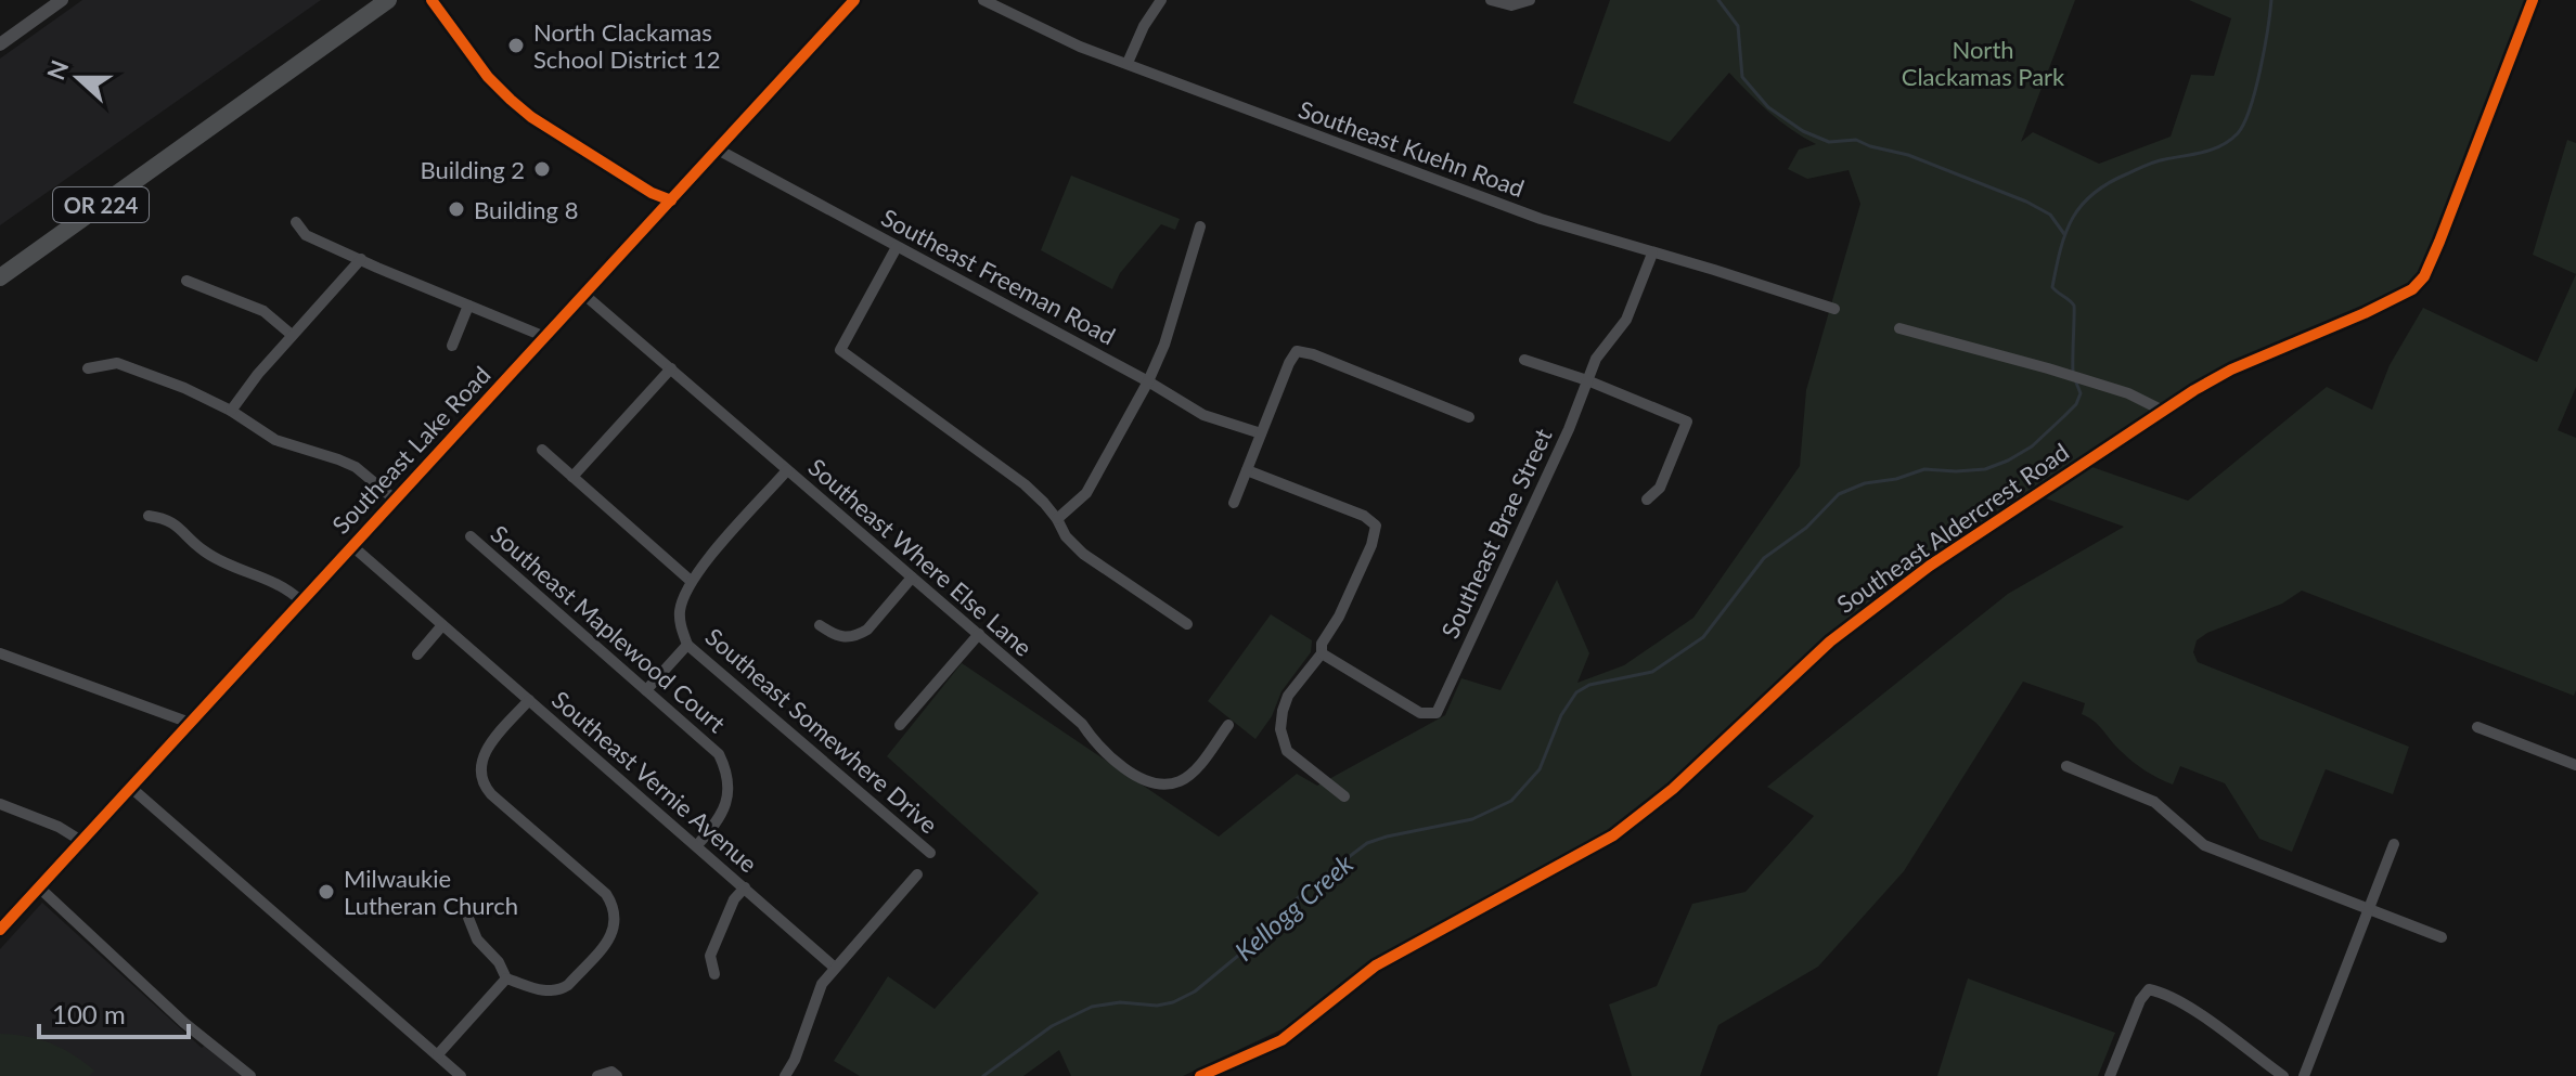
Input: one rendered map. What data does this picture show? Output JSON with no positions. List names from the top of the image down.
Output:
{
  "streets": {
    "highway": ["OR 224"],
    "main road": ["Southeast Lake Road"],
    "street": [
      "Southeast Kuehn Road",
      "Southeast Freeman Road",
      "Southeast Aldercrest Road",
      "Southeast Brae Street",
      "Southeast Where Else Lane",
      "Southeast Maplewood Court",
      "Southeast Somewhere Drive",
      "Southeast Vernie Avenue"
    ]
  },
  "crossings": [
    ["Southeast Kuehn Road", "Southeast Brae Street"],
    ["Southeast Freeman Road", "Southeast Lake Road"],
    ["Southeast Lake Road", "Southeast Where Else Lane"],
    ["Southeast Lake Road", "Southeast Vernie Avenue"],
    ["Southeast Where Else Lane", "Southeast Somewhere Drive"],
    ["Southeast Maplewood Court", "Southeast Vernie Avenue"]
  ],
  "water": ["Kellogg Creek"],
  "parks": ["North Clackamas Park"],
  "places": [
    "North Clackamas School District 12",
    "Building 2",
    "Building 8",
    "Milwaukie Lutheran Church"
  ],
  "scale_bar": "100 m",
  "north": "left"
}
